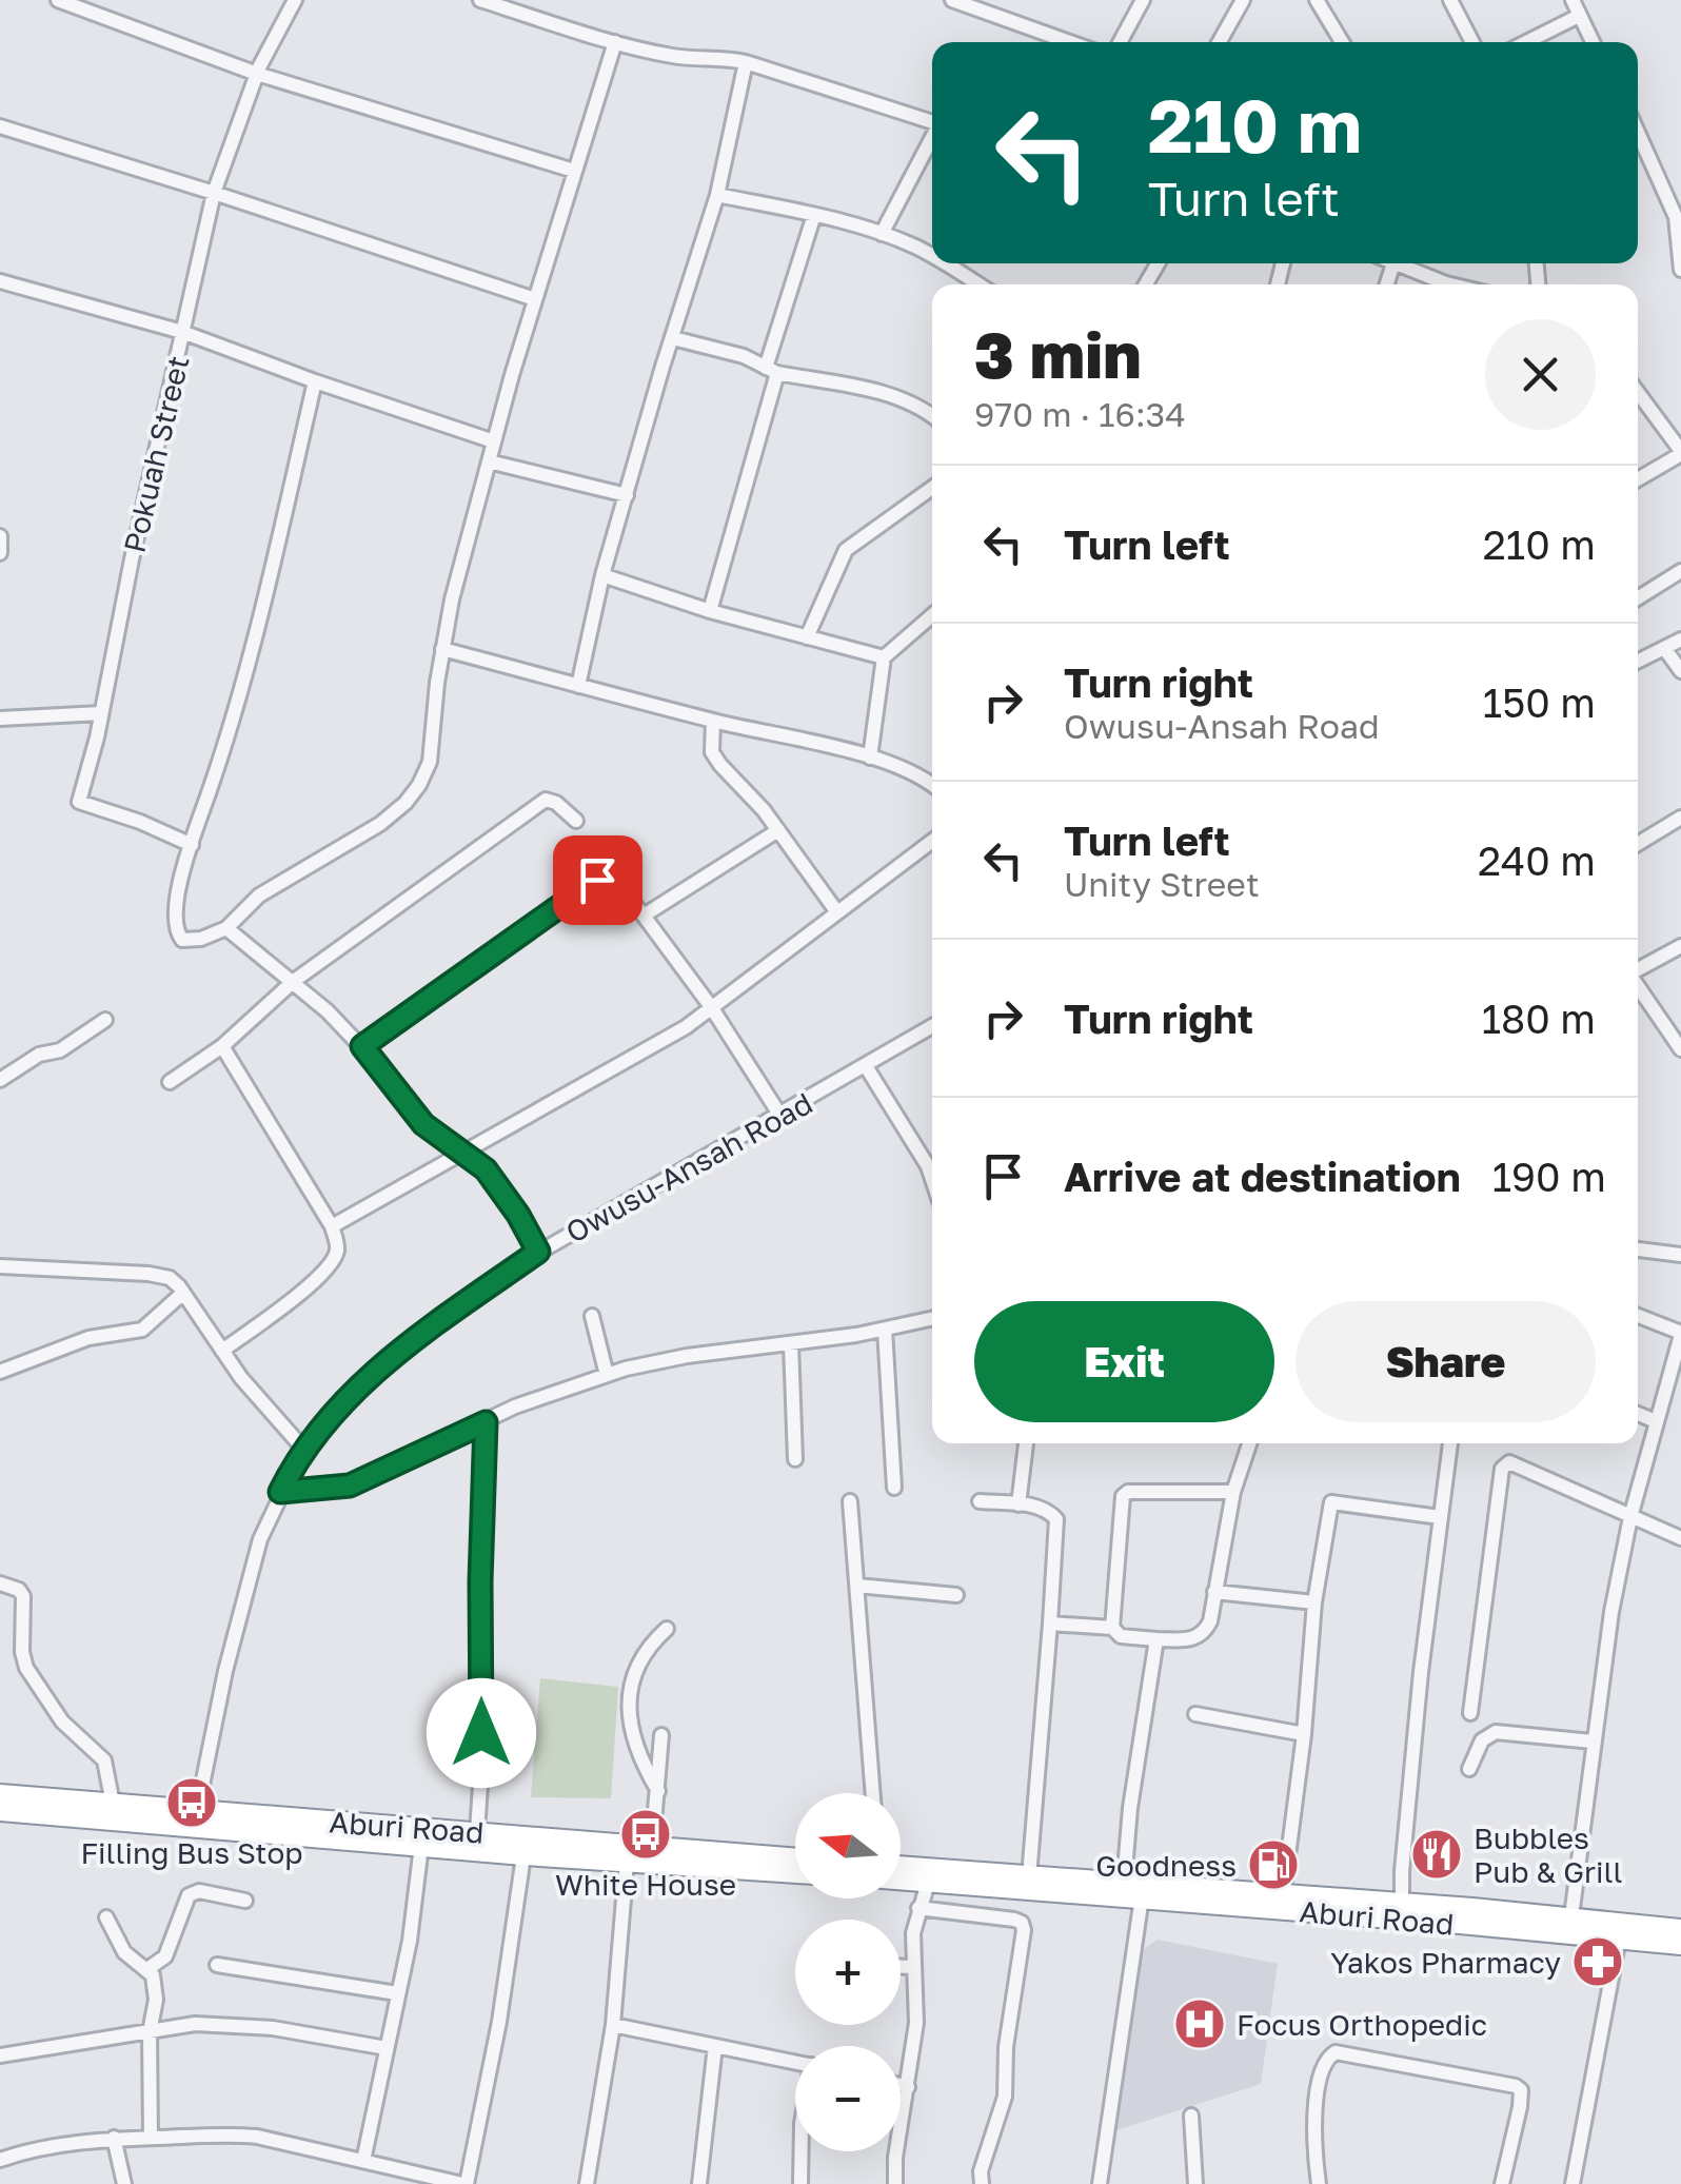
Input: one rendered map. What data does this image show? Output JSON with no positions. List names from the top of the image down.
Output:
{
  "streets": {
    "highway": ["Aburi Road"],
    "street": ["Pokuah Street", "Owusu-Ansah Road"]
  },
  "crossings": [
    ["Owusu-Ansah Road", "Aburi Road"]
  ],
  "places": {
    "bus stop": ["Filling Bus Stop", "White House"],
    "restaurant": ["Bubbles Pub & Grill"],
    "fuel station": ["Goodness"],
    "pharmacy": ["Yakos Pharmacy"],
    "hospital": ["Focus Orthopedic"]
  },
  "north": "left",
  "page": {
    "turn": ["210 m", "Turn left"],
    "heading": ["3 min", "970 m · 16:34"],
    "list": [
      {
        "name": "Turn left",
        "value": "210 m"
      },
      {
        "name": "Turn right",
        "note": "Owusu-Ansah Road",
        "value": "150 m"
      },
      {
        "name": "Turn left",
        "note": "Unity Street",
        "value": "240 m"
      },
      {
        "name": "Turn right",
        "value": "180 m"
      },
      {
        "name": "Arrive at destination",
        "value": "190 m"
      }
    ],
    "buttons": ["Exit", "Share"],
    "map_buttons": ["+", "−"]
  }
}
